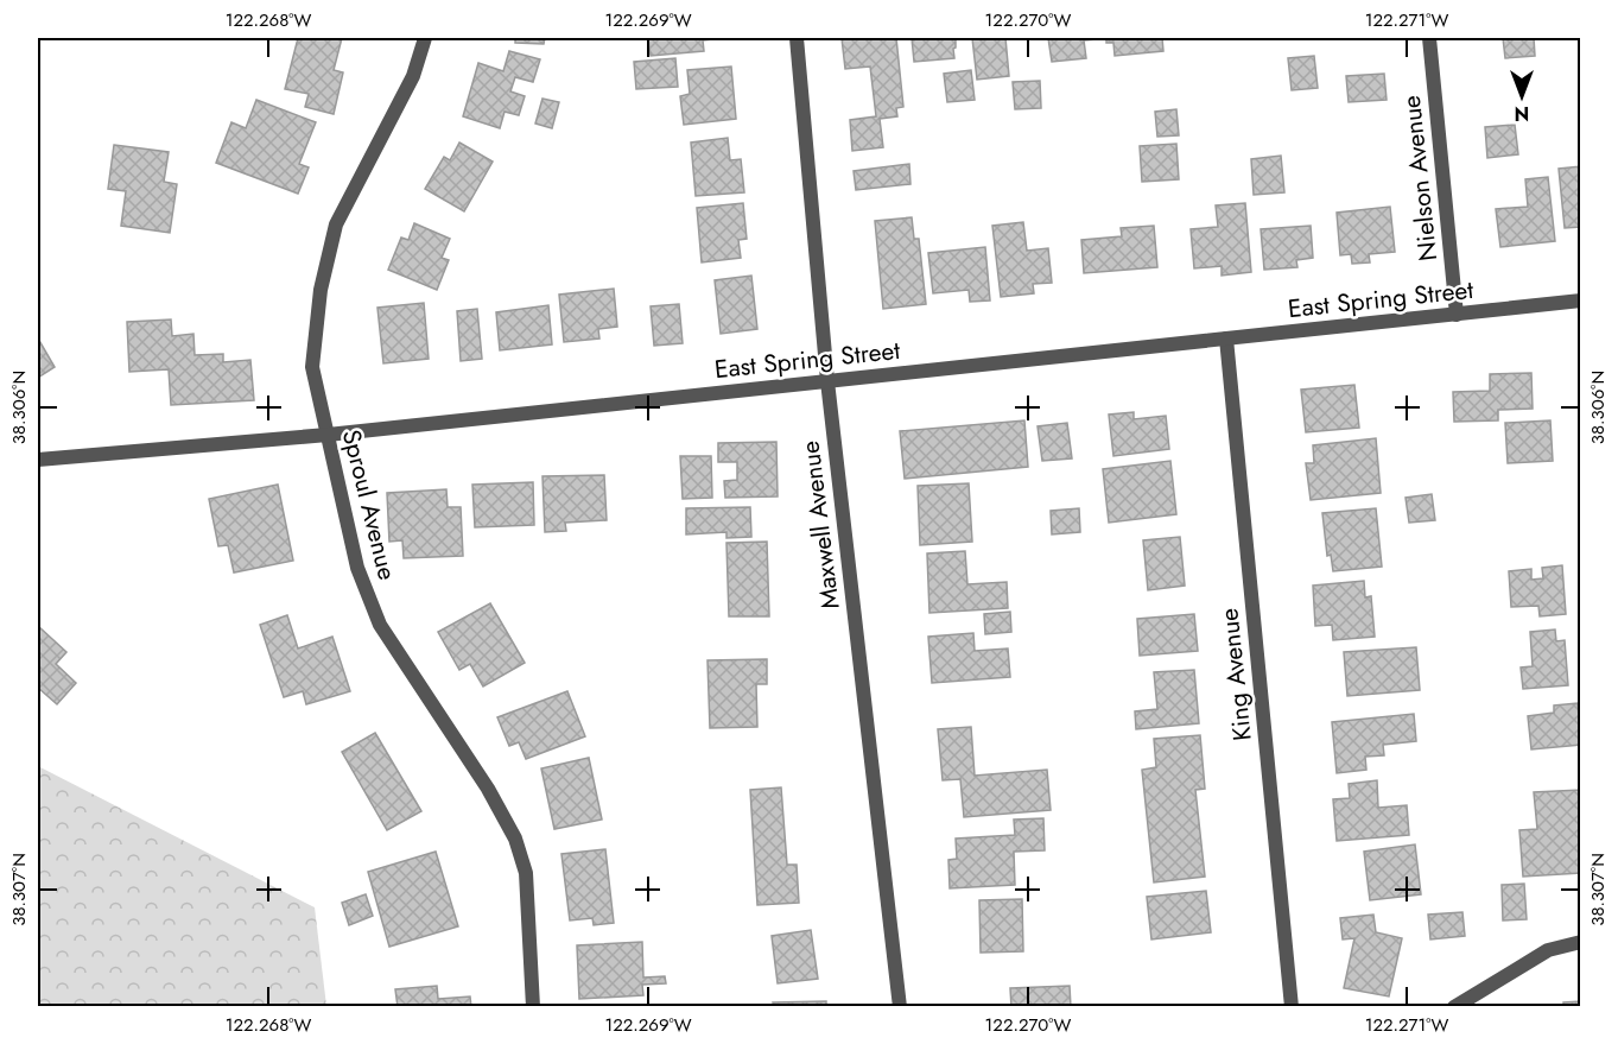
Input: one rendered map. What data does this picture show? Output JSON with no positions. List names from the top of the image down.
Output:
{
  "streets": {
    "street": [
      "Nielson Avenue",
      "East Spring Street",
      "Sproul Avenue",
      "Maxwell Avenue",
      "King Avenue"
    ]
  },
  "crossings": [
    ["Nielson Avenue", "East Spring Street"],
    ["East Spring Street", "Sproul Avenue"],
    ["East Spring Street", "Maxwell Avenue"],
    ["East Spring Street", "King Avenue"]
  ],
  "north": "bottom",
  "coordinates": [
    "122.268°W",
    "122.269°W",
    "122.270°W",
    "122.271°W",
    "38.306°N",
    "38.307°N"
  ]
}
